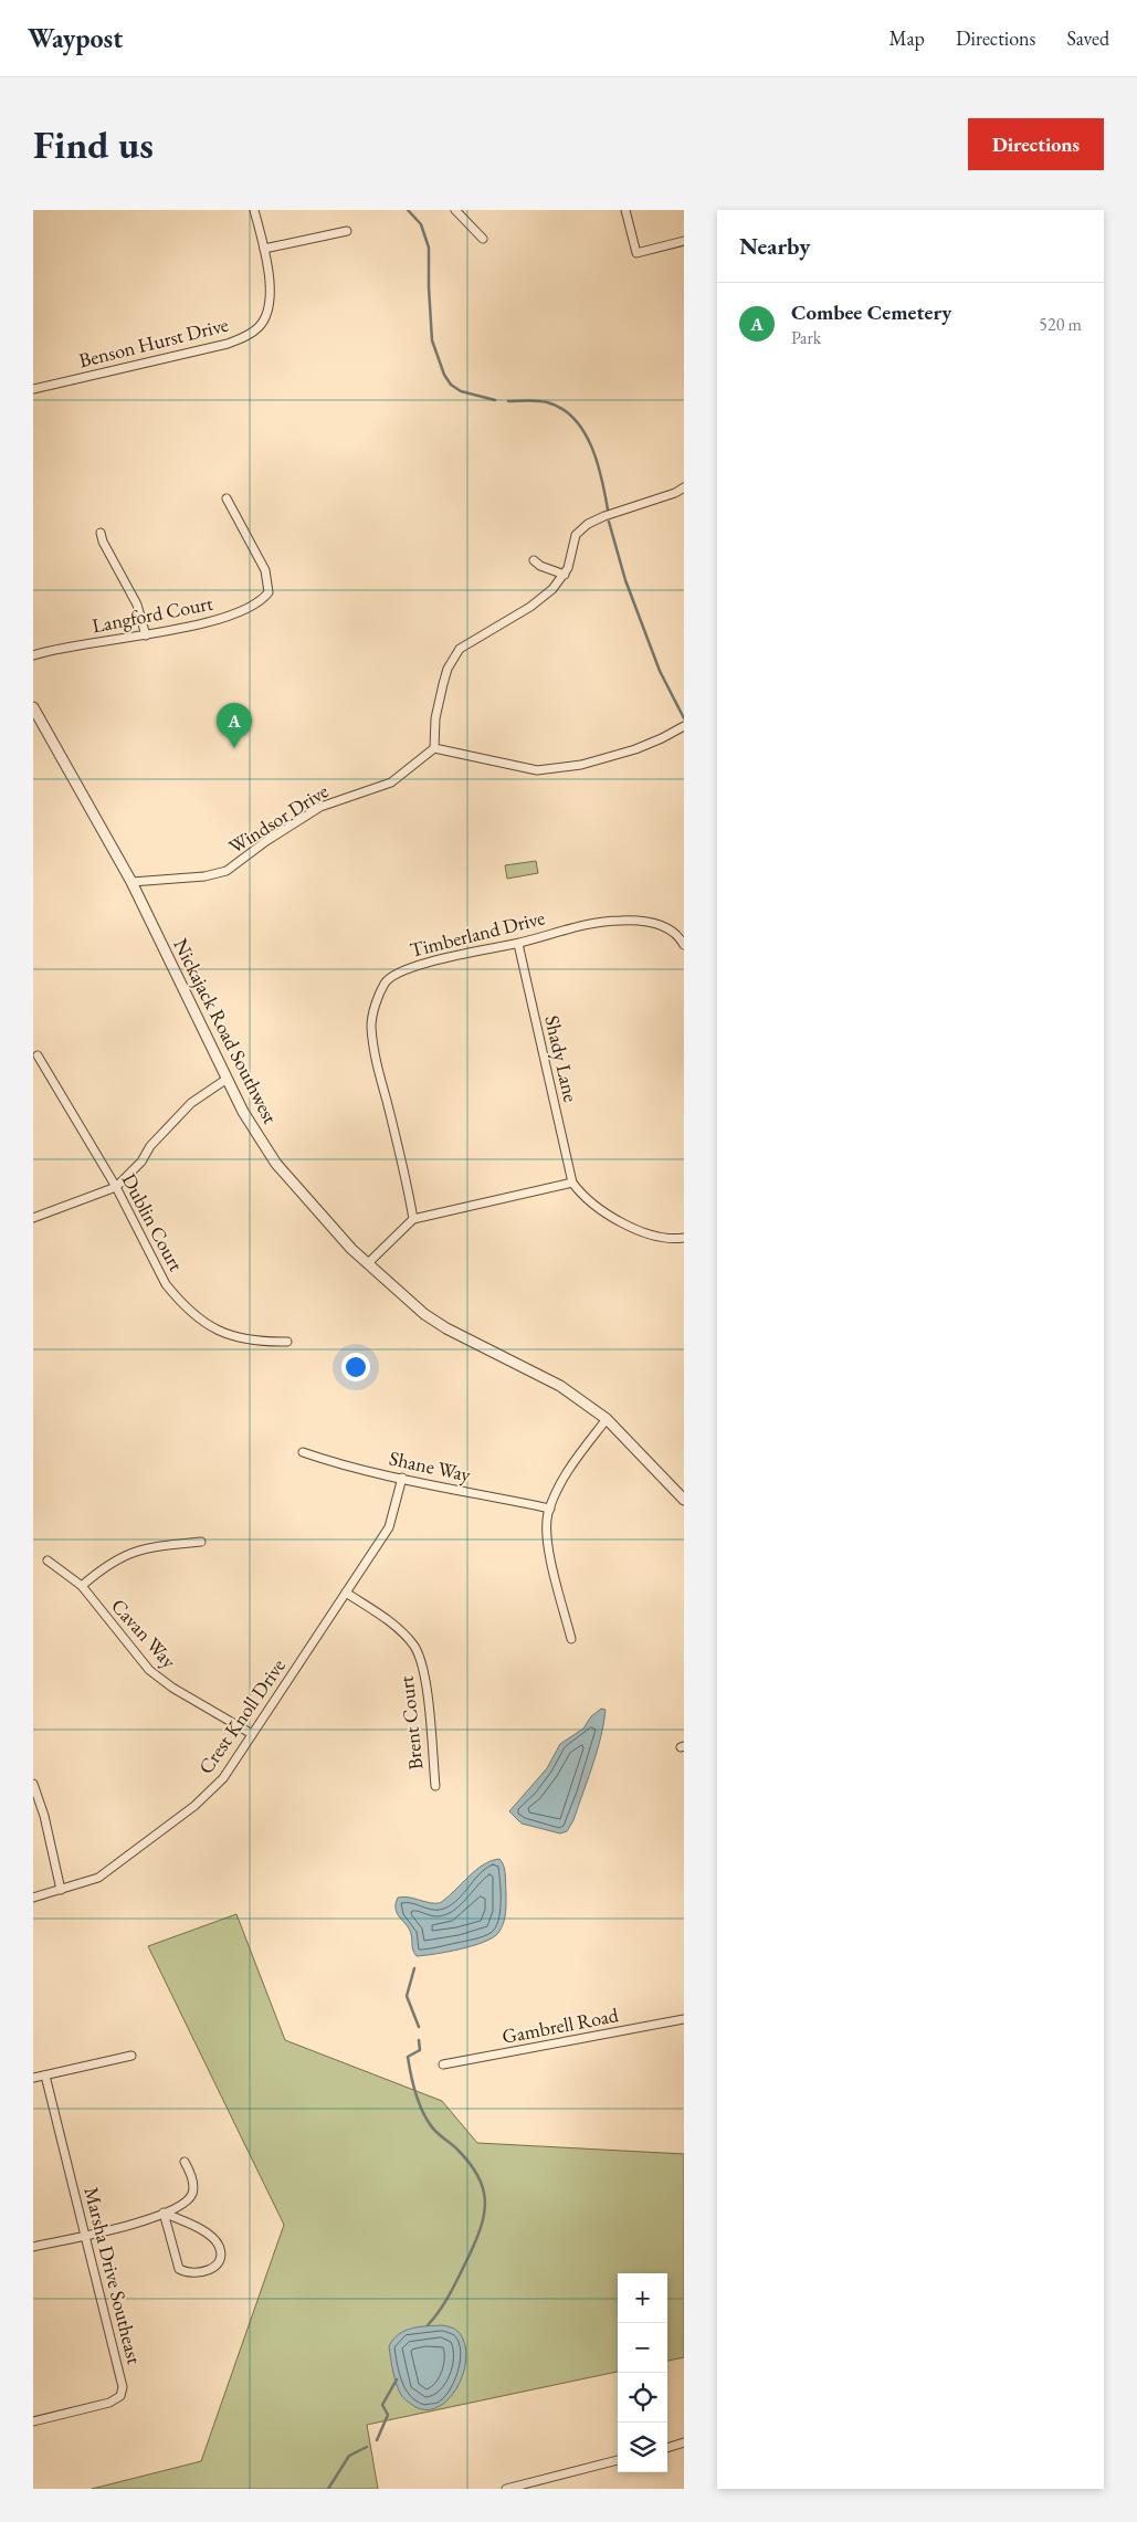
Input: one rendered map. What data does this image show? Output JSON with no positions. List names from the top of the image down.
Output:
{
  "streets": {
    "street": [
      "Benson Hurst Drive",
      "Langford Court",
      "Windsor Drive",
      "Timberland Drive",
      "Nickajack Road Southwest",
      "Shady Lane",
      "Dublin Court",
      "Shane Way",
      "Cavan Way",
      "Crest Knoll Drive",
      "Brent Court",
      "Gambrell Road",
      "Marsha Drive Southeast"
    ]
  },
  "crossings": [
    ["Windsor Drive", "Nickajack Road Southwest"],
    ["Timberland Drive", "Shady Lane"],
    ["Shane Way", "Crest Knoll Drive"],
    ["Cavan Way", "Crest Knoll Drive"],
    ["Crest Knoll Drive", "Brent Court"]
  ],
  "page": {
    "header": "Waypost",
    "nav": ["Map", "Directions", "Saved"],
    "buttons": "Directions",
    "title": "Find us",
    "heading": "Nearby",
    "list": [
      {
        "mark": "A",
        "name": "Combee Cemetery",
        "note": "Park",
        "value": "520 m"
      }
    ],
    "pins": "A",
    "map_buttons": ["+", "−"]
  }
}
